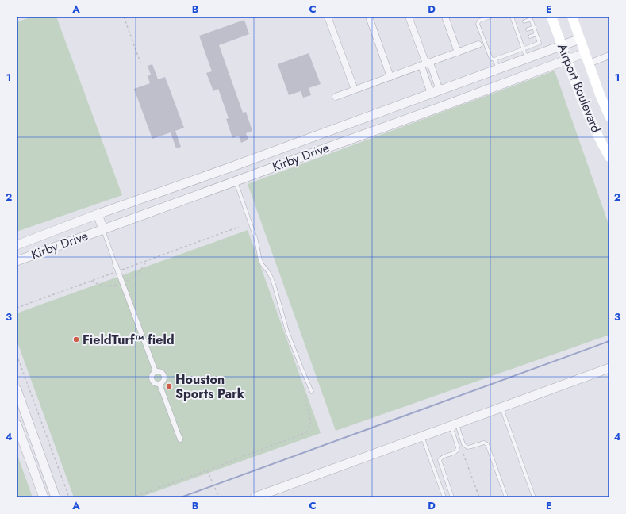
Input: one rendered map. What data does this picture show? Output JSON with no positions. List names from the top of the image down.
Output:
{
  "streets": {
    "main road": ["Airport Boulevard"],
    "street": ["Kirby Drive"]
  },
  "crossings": [
    ["Airport Boulevard", "Kirby Drive"]
  ],
  "places": ["FieldTurf™ field", "Houston Sports Park"],
  "grid": {
    "columns": [
      "A",
      "B",
      "C",
      "D",
      "E"
    ],
    "rows": [
      "1",
      "2",
      "3",
      "4"
    ]
  }
}
